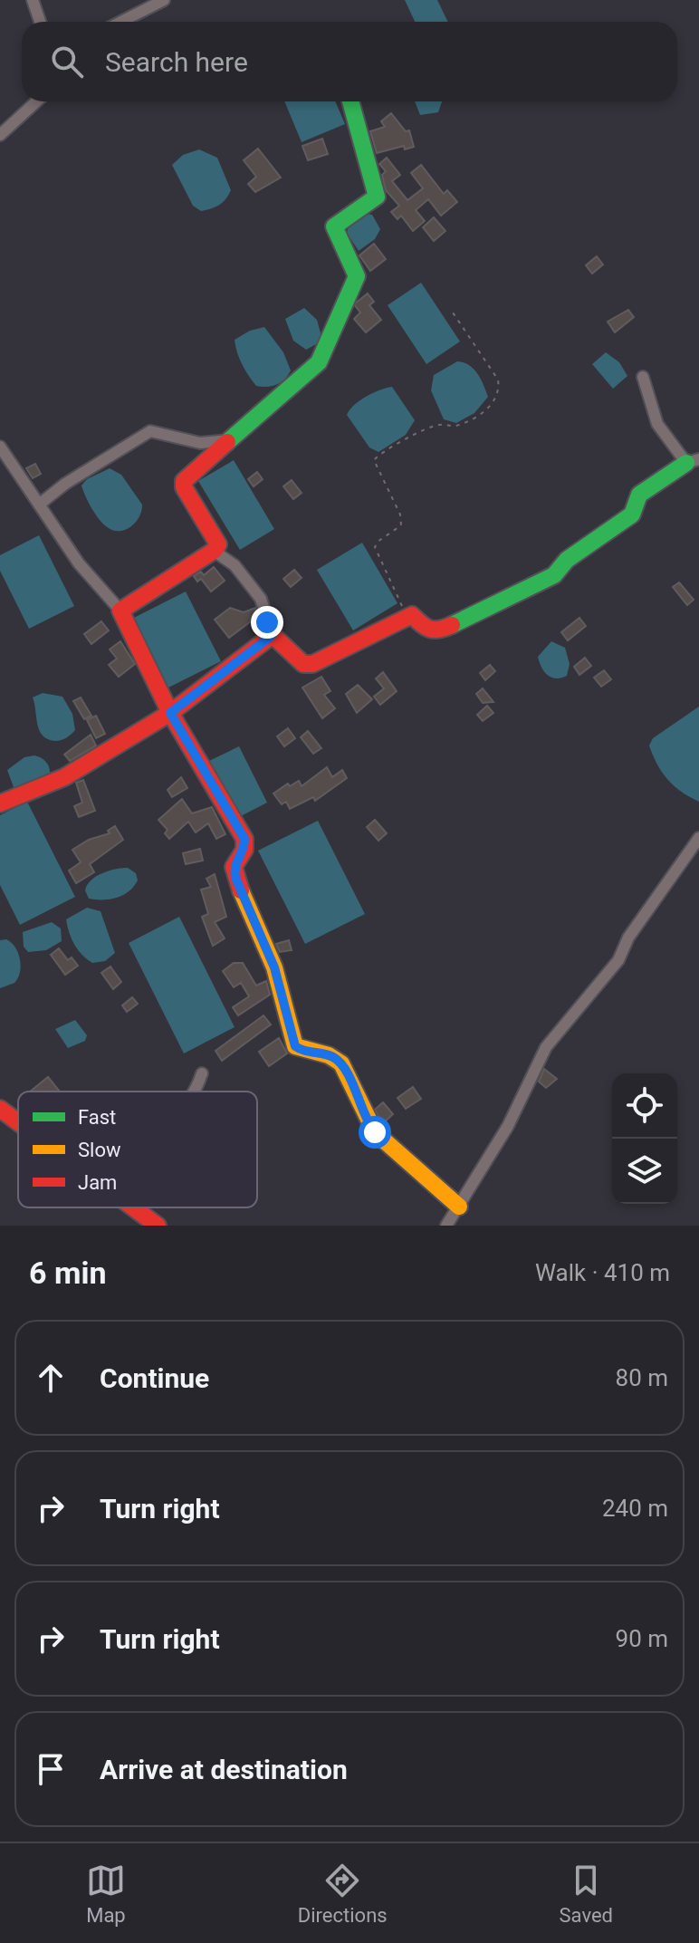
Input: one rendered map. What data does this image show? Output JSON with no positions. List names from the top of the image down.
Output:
{
  "legend": ["Fast", "Slow", "Jam"],
  "page": {
    "search": "Search here",
    "heading": ["6 min", "Walk · 410 m"],
    "list": [
      ["Continue", "80 m"],
      ["Turn right", "240 m"],
      ["Turn right", "90 m"],
      "Arrive at destination"
    ],
    "nav": ["Map", "Directions", "Saved"]
  }
}
